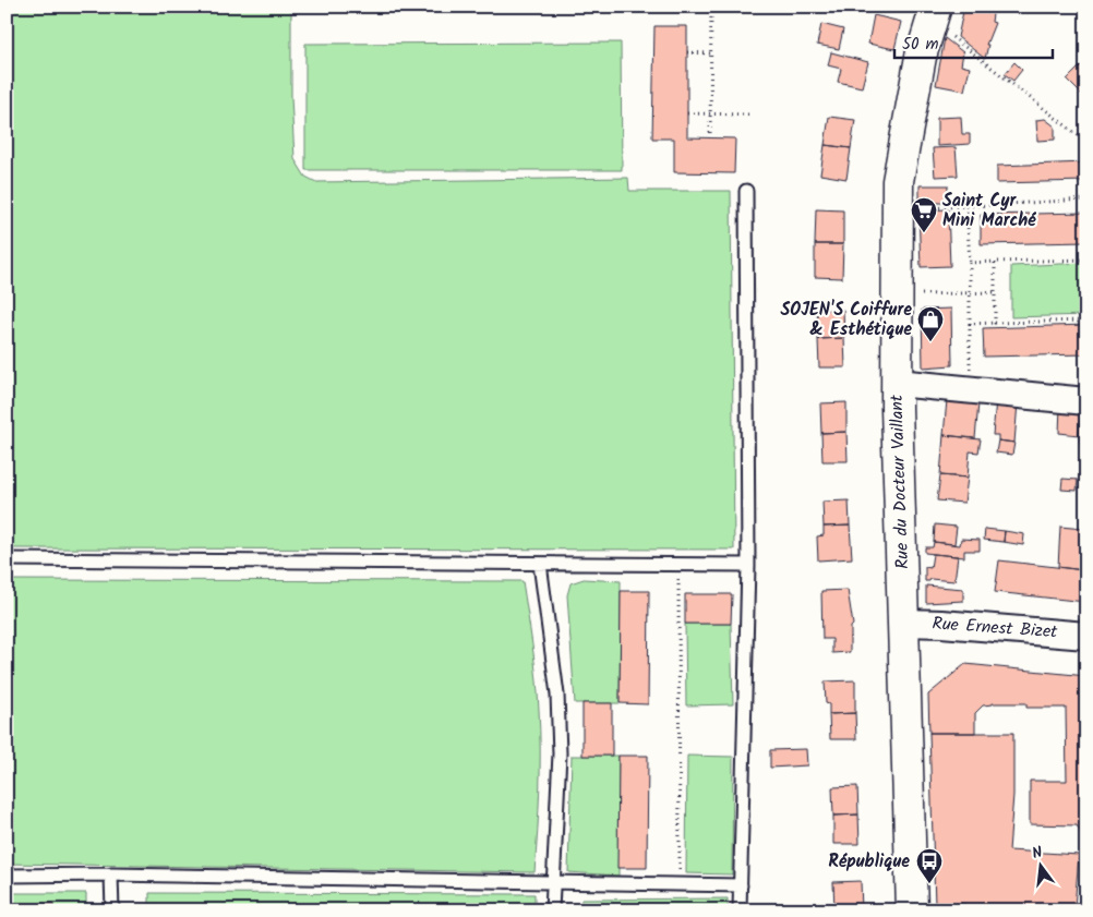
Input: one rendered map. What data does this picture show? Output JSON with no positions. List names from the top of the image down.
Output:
{
  "streets": {
    "main road": ["Rue du Docteur Vaillant"],
    "street": ["Rue Ernest Bizet"]
  },
  "crossings": [
    ["Rue du Docteur Vaillant", "Rue Ernest Bizet"]
  ],
  "places": {
    "supermarket": ["Saint Cyr Mini Marché"],
    "shop": ["SOJEN'S Coiffure & Esthétique"],
    "bus stop": ["République"]
  },
  "scale_bar": "50 m",
  "north": "top"
}
